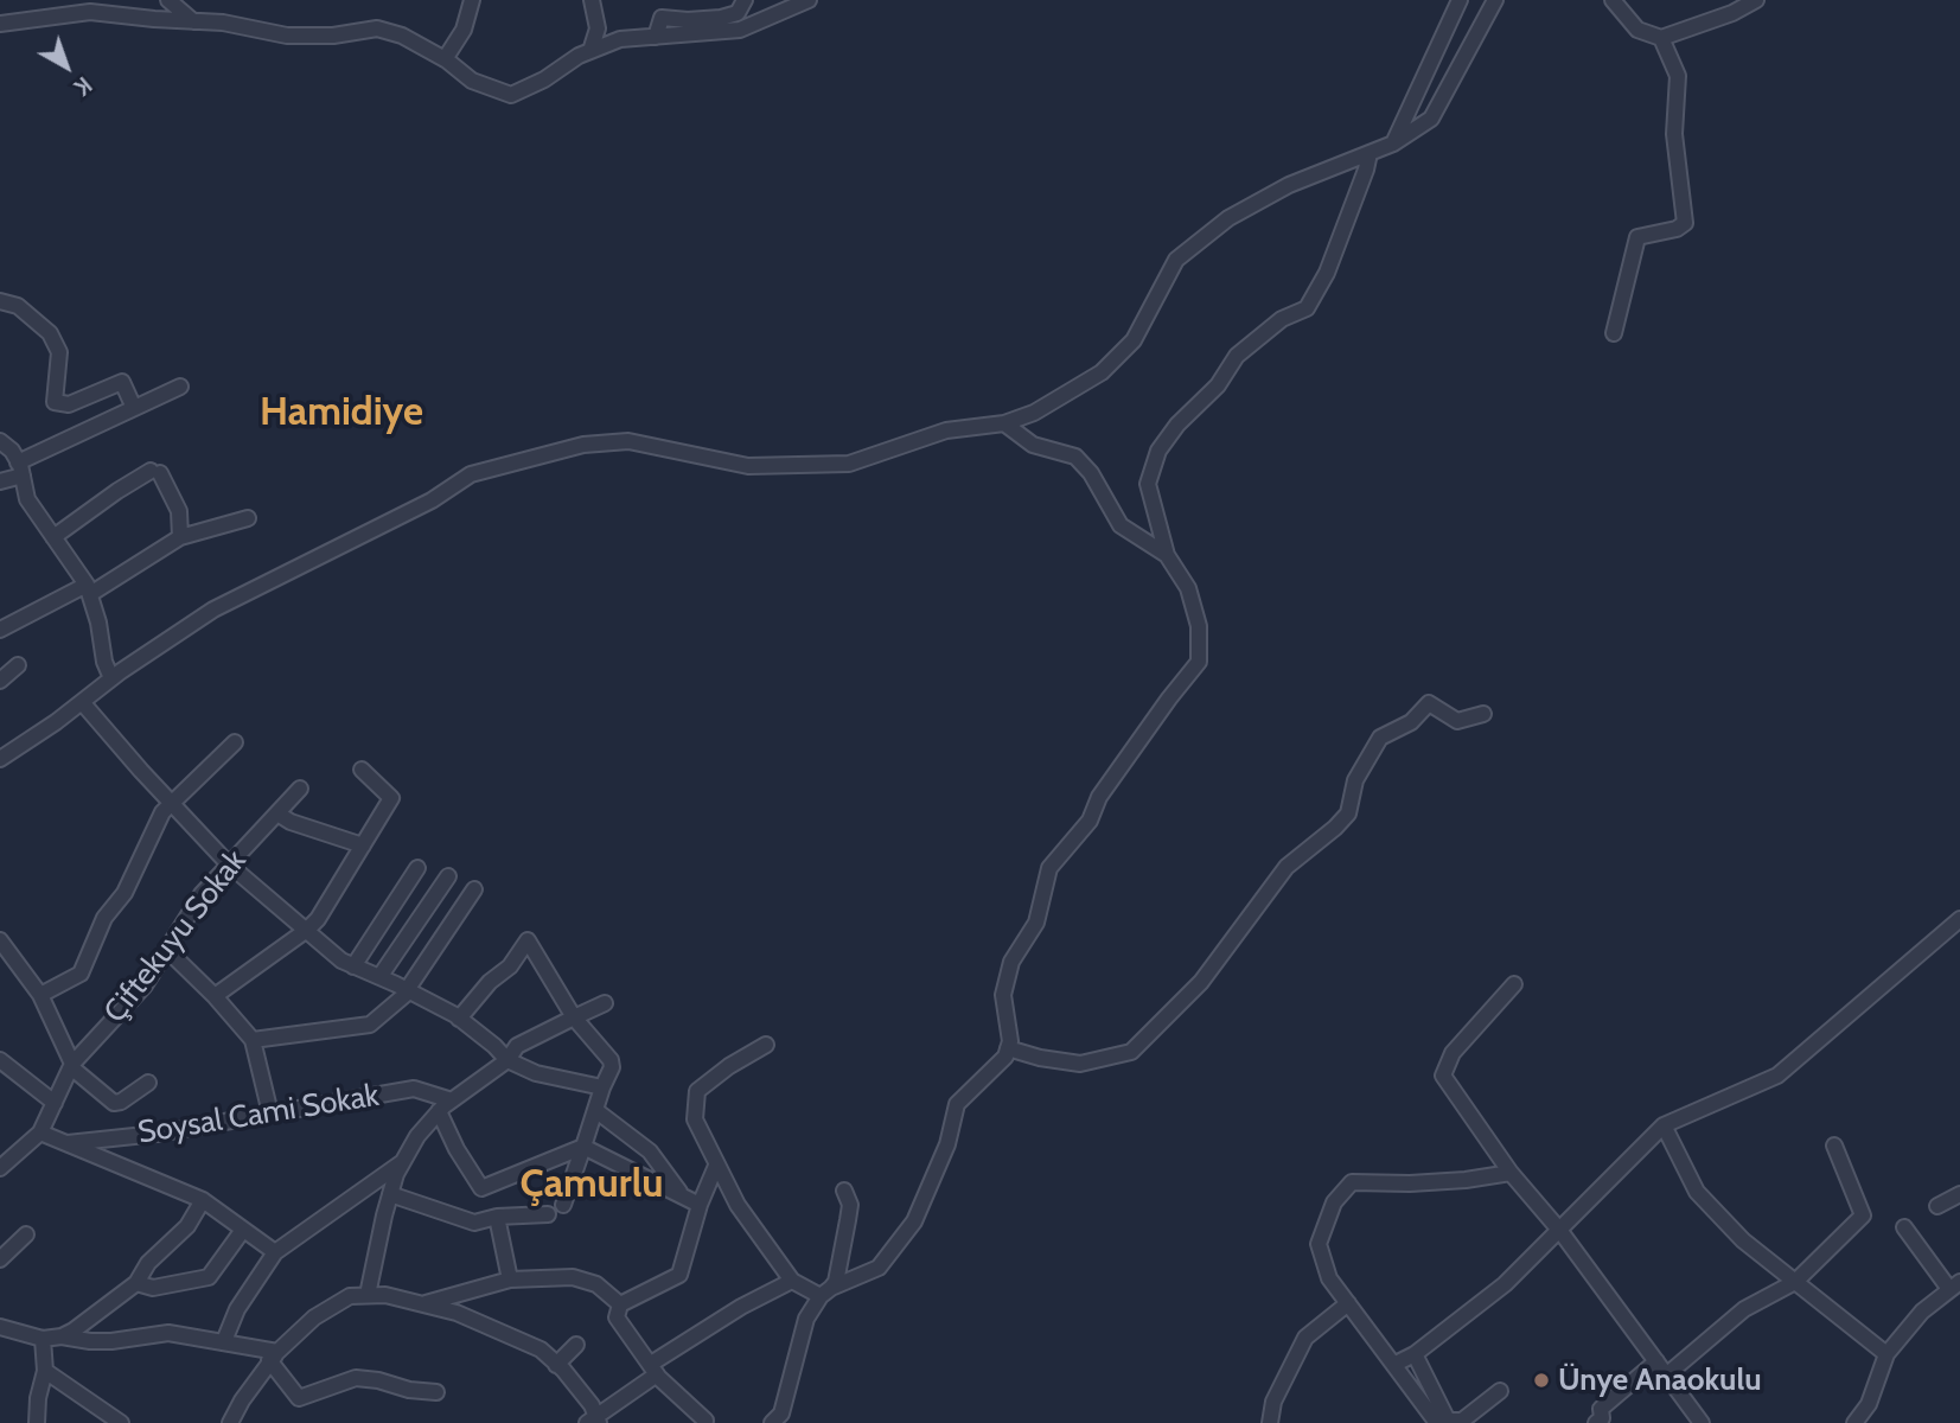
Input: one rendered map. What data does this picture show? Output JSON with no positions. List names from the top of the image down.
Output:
{
  "streets": {
    "street": ["Çiftekuyu Sokak", "Soysal Cami Sokak"]
  },
  "districts": ["Hamidiye", "Çamurlu"],
  "places": ["Ünye Anaokulu"],
  "north": "bottom right"
}
